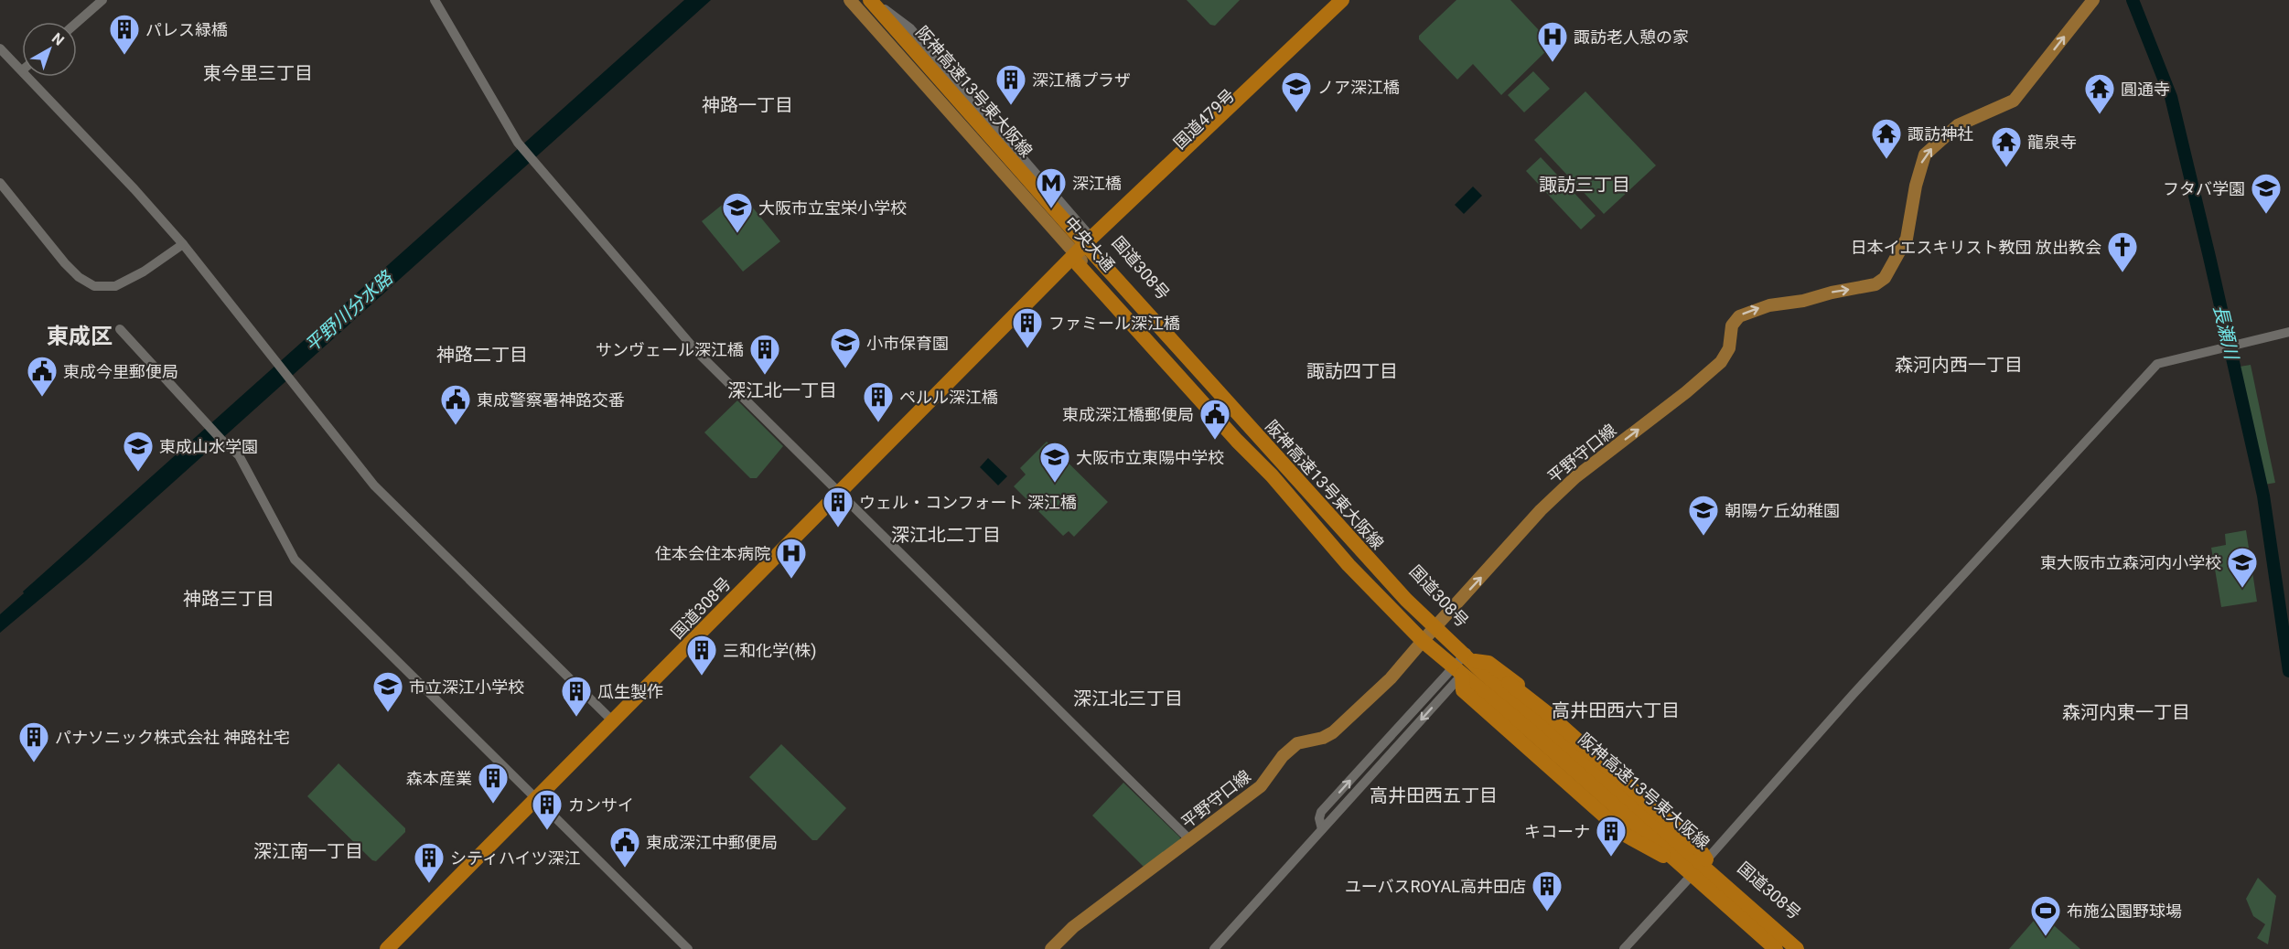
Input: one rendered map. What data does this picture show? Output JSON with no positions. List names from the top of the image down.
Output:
{
  "streets": {
    "highway": ["阪神高速13号東大阪線", "国道479号", "国道308号"],
    "main road": ["中央大通", "平野守口線"]
  },
  "crossings": [
    ["国道479号", "国道308号"],
    ["中央大通", "国道308号"],
    ["国道308号", "平野守口線"]
  ],
  "one_way": ["平野守口線"],
  "districts": [
    "東今里三丁目",
    "神路一丁目",
    "諏訪三丁目",
    "東成区",
    "神路二丁目",
    "森河内西一丁目",
    "諏訪四丁目",
    "深江北一丁目",
    "深江北二丁目",
    "神路三丁目",
    "深江北三丁目",
    "高井田西六丁目",
    "森河内東一丁目",
    "高井田西五丁目",
    "深江南一丁目"
  ],
  "water": ["平野川分水路", "長瀬川"],
  "places": {
    "building": [
      "パレス緑橋",
      "深江橋プラザ",
      "ファミール深江橋",
      "サンヴェール深江橋",
      "ペルル深江橋",
      "ウェル・コンフォート 深江橋",
      "三和化学(株)",
      "瓜生製作",
      "パナソニック株式会社 神路社宅",
      "森本産業",
      "カンサイ",
      "キコーナ",
      "シティハイツ深江",
      "ユーバスROYAL高井田店"
    ],
    "hospital": ["諏訪老人憩の家", "住本会住本病院"],
    "school or university": [
      "ノア深江橋",
      "フタバ学園",
      "大阪市立宝栄小学校",
      "小市保育園",
      "東成山水学園",
      "大阪市立東陽中学校",
      "朝陽ケ丘幼稚園",
      "東大阪市立森河内小学校",
      "市立深江小学校"
    ],
    "temple": ["圓通寺", "諏訪神社", "龍泉寺"],
    "metro station": ["深江橋"],
    "church": ["日本イエスキリスト教団 放出教会"],
    "public building": [
      "東成今里郵便局",
      "東成警察署神路交番",
      "東成深江橋郵便局",
      "東成深江中郵便局"
    ],
    "sports": ["布施公園野球場"]
  },
  "north": "top right"
}
